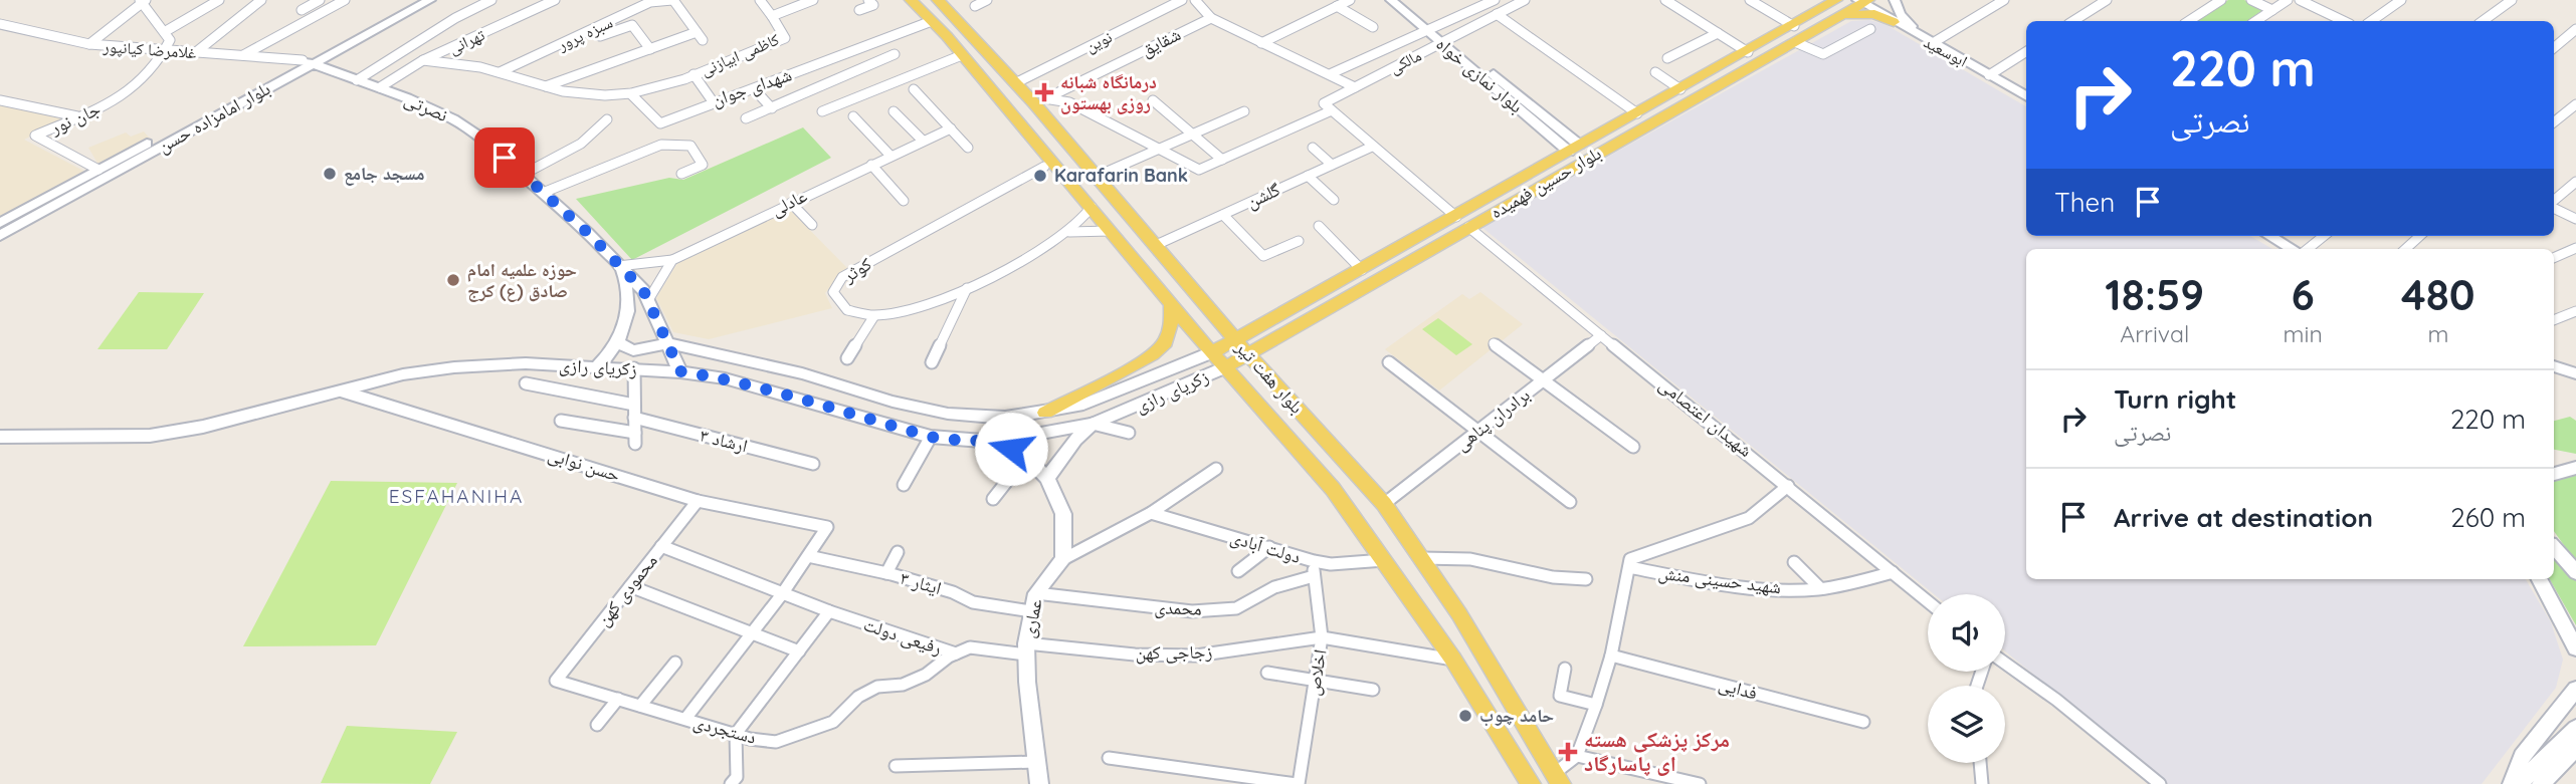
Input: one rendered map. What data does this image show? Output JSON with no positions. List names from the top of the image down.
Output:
{
  "streets": {
    "main road": ["بلوار حسین فهمیده", "بلوار هفت تیر"],
    "street": [
      "سبزه پرور",
      "تهرانی",
      "نوین",
      "شقایق",
      "غلامرضا کیانپور",
      "ابوسعید",
      "کاظمی ابیازنی",
      "مالکی",
      "بلوار نمازی خواه",
      "شهدای جوان",
      "نصرتی",
      "بلوار امامزاده حسن",
      "جان نور",
      "گلشن",
      "عادلی",
      "کوثر",
      "زکریای رازی",
      "شهیدان اعتصامی",
      "برادران پناهی",
      "ارشاد ۳",
      "حسن نوابی",
      "دولت آبادی",
      "شهید حسینی منش",
      "ایثار ۳",
      "محمودی کهن",
      "محمدی",
      "عماری",
      "رفیعی دولت",
      "زجاجی کهن",
      "اخلاص",
      "فدایی",
      "دستجردی"
    ]
  },
  "crossings": [
    ["تهرانی", "نصرتی"],
    ["نوین", "بلوار هفت تیر"],
    ["شقایق", "بلوار هفت تیر"],
    ["غلامرضا کیانپور", "نصرتی"],
    ["غلامرضا کیانپور", "بلوار امامزاده حسن"],
    ["غلامرضا کیانپور", "جان نور"],
    ["ابوسعید", "بلوار حسین فهمیده"],
    ["کاظمی ابیازنی", "شهدای جوان"],
    ["مالکی", "بلوار نمازی خواه"],
    ["بلوار نمازی خواه", "بلوار حسین فهمیده"],
    ["شهدای جوان", "بلوار هفت تیر"],
    ["نصرتی", "بلوار امامزاده حسن"],
    ["نصرتی", "عادلی"],
    ["نصرتی", "زکریای رازی"],
    ["بلوار امامزاده حسن", "جان نور"],
    ["بلوار حسین فهمیده", "زکریای رازی"],
    ["بلوار حسین فهمیده", "بلوار هفت تیر"],
    ["بلوار حسین فهمیده", "شهیدان اعتصامی"],
    ["گلشن", "بلوار هفت تیر"],
    ["زکریای رازی", "بلوار هفت تیر"],
    ["زکریای رازی", "حسن نوابی"],
    ["بلوار هفت تیر", "برادران پناهی"],
    ["بلوار هفت تیر", "دولت آبادی"],
    ["شهیدان اعتصامی", "برادران پناهی"],
    ["شهیدان اعتصامی", "شهید حسینی منش"],
    ["حسن نوابی", "ایثار ۳"],
    ["حسن نوابی", "محمودی کهن"],
    ["دولت آبادی", "عماری"],
    ["دولت آبادی", "اخلاص"],
    ["ایثار ۳", "عماری"],
    ["محمودی کهن", "دستجردی"],
    ["محمدی", "عماری"],
    ["محمدی", "اخلاص"],
    ["عماری", "رفیعی دولت"],
    ["عماری", "زجاجی کهن"],
    ["رفیعی دولت", "زجاجی کهن"],
    ["رفیعی دولت", "دستجردی"],
    ["زجاجی کهن", "اخلاص"]
  ],
  "districts": ["ESFAHANIHA"],
  "places": {
    "health": ["درمانگاه شبانه روزی بهستون", "مرکز پزشکی هسته ای پاسارگاد"],
    "other": [
      "مسجد جامع",
      "Karafarin Bank",
      "حوزه علمیه امام صادق (ع) کرج",
      "حامد چوب"
    ]
  },
  "page": {
    "turn": ["220 m", "نصرتی"],
    "then": "Then",
    "eta": [
      "18:59",
      "Arrival",
      "6",
      "min",
      "480",
      "m"
    ],
    "list": [
      {
        "name": "Turn right",
        "note": "نصرتی",
        "value": "220 m"
      },
      {
        "name": "Arrive at destination",
        "value": "260 m"
      }
    ]
  }
}
